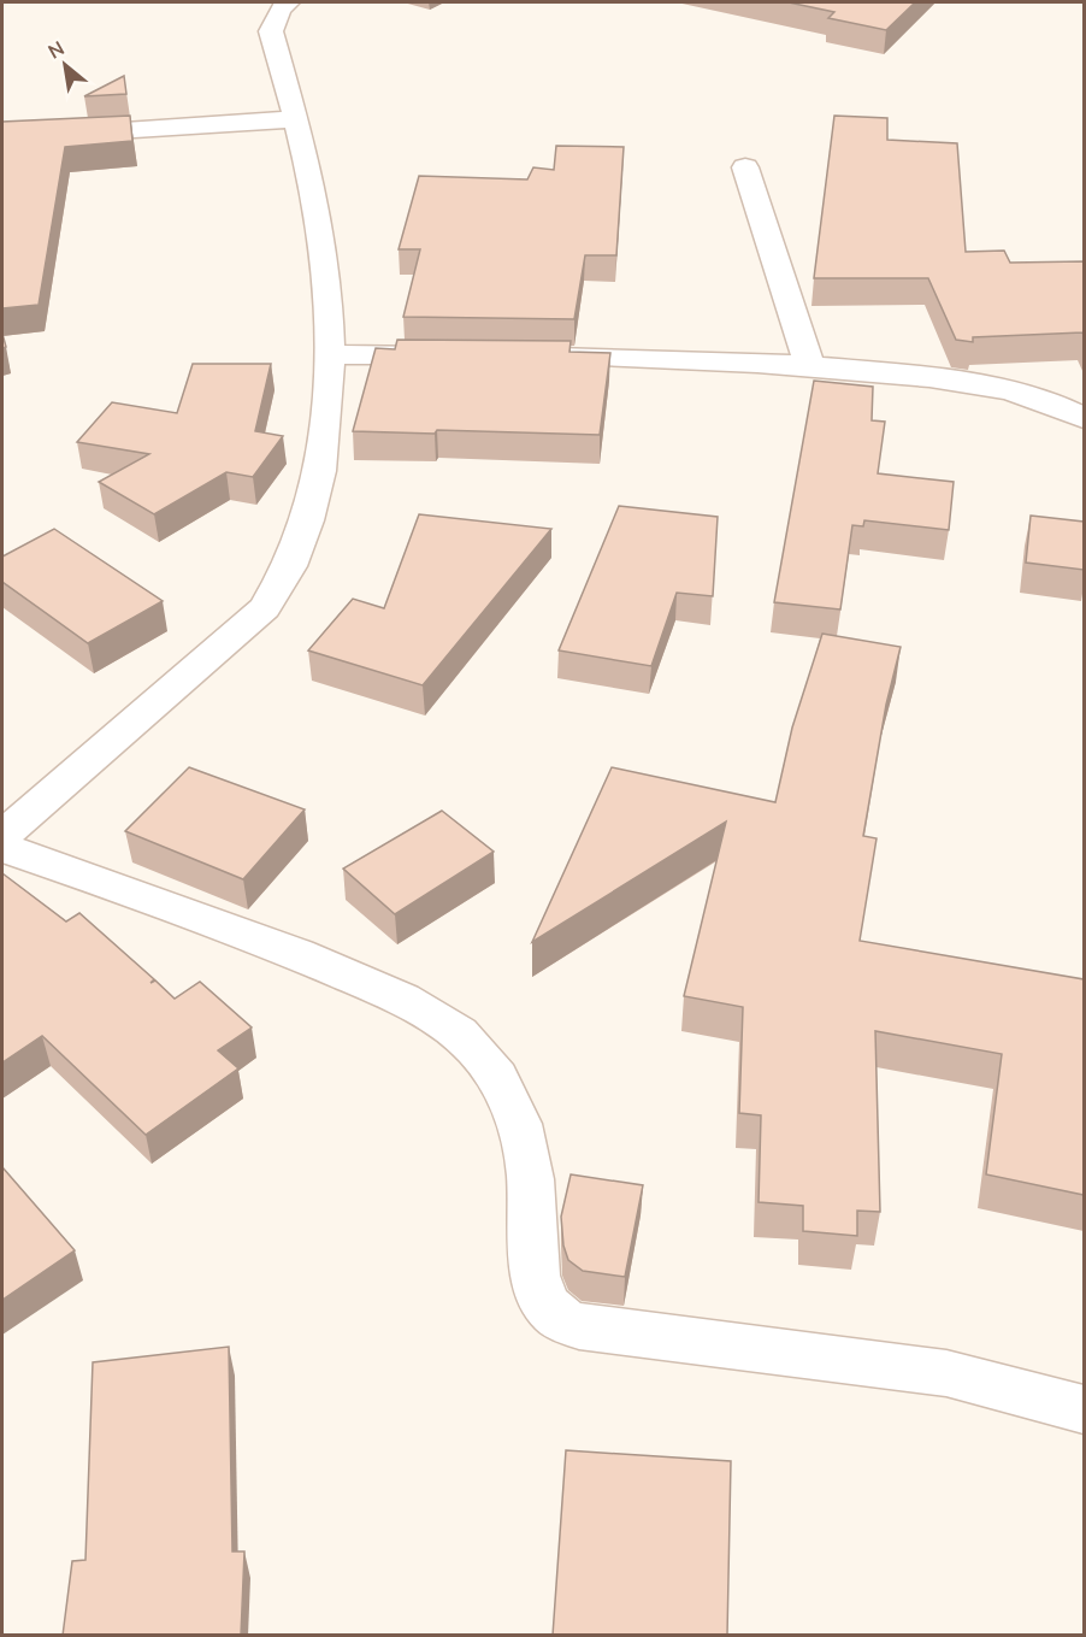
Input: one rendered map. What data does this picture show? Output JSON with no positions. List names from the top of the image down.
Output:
{
  "north": "top left"
}
